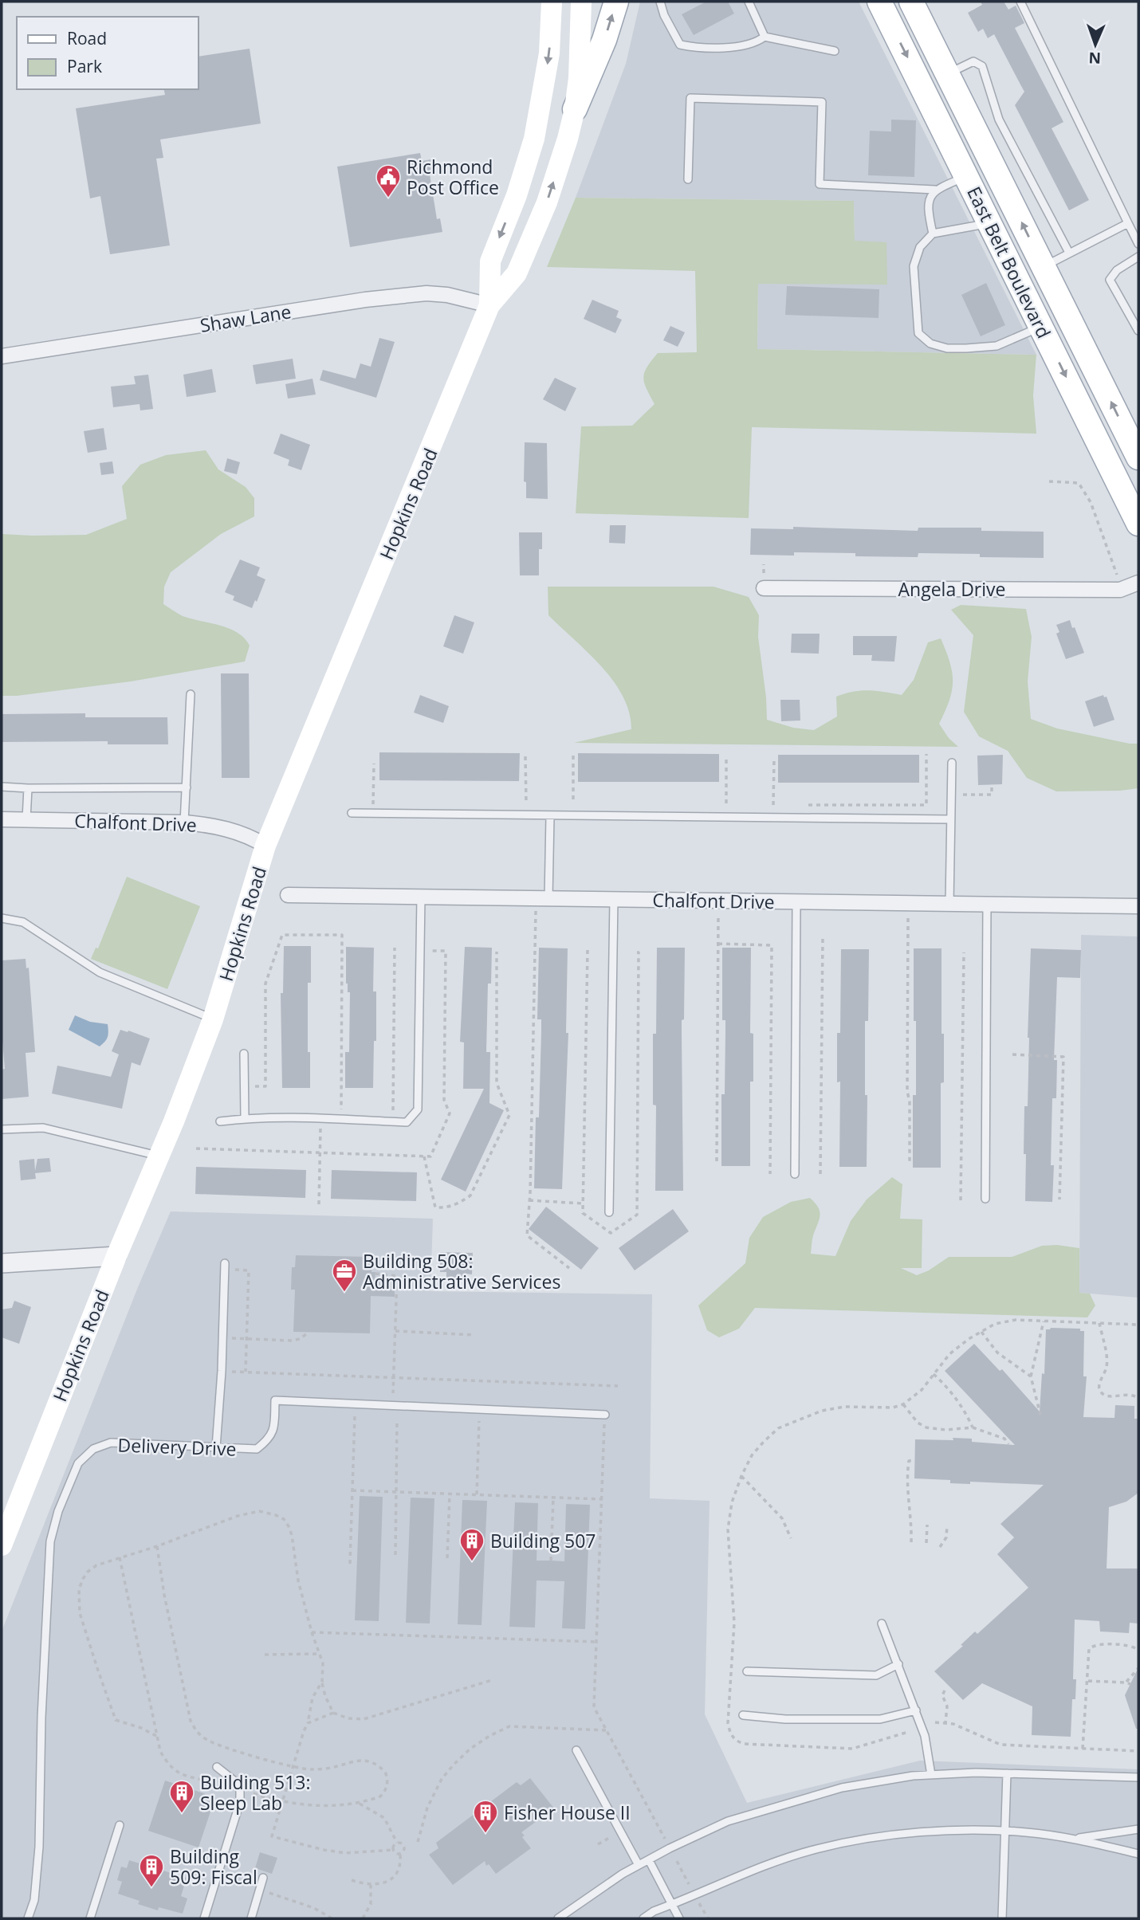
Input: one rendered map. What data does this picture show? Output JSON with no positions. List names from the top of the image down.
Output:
{
  "streets": {
    "main road": ["East Belt Boulevard", "Hopkins Road"],
    "street": ["Shaw Lane", "Angela Drive", "Chalfont Drive"],
    "lane": ["Delivery Drive"]
  },
  "crossings": [
    ["Shaw Lane", "Hopkins Road"],
    ["Hopkins Road", "Chalfont Drive"]
  ],
  "places": {
    "public building": ["Richmond Post Office"],
    "office": ["Building 508: Administrative Services"],
    "building": [
      "Building 507",
      "Building 513: Sleep Lab",
      "Fisher House II",
      "Building 509: Fiscal"
    ]
  },
  "legend": ["Road", "Park"],
  "north": "bottom"
}
